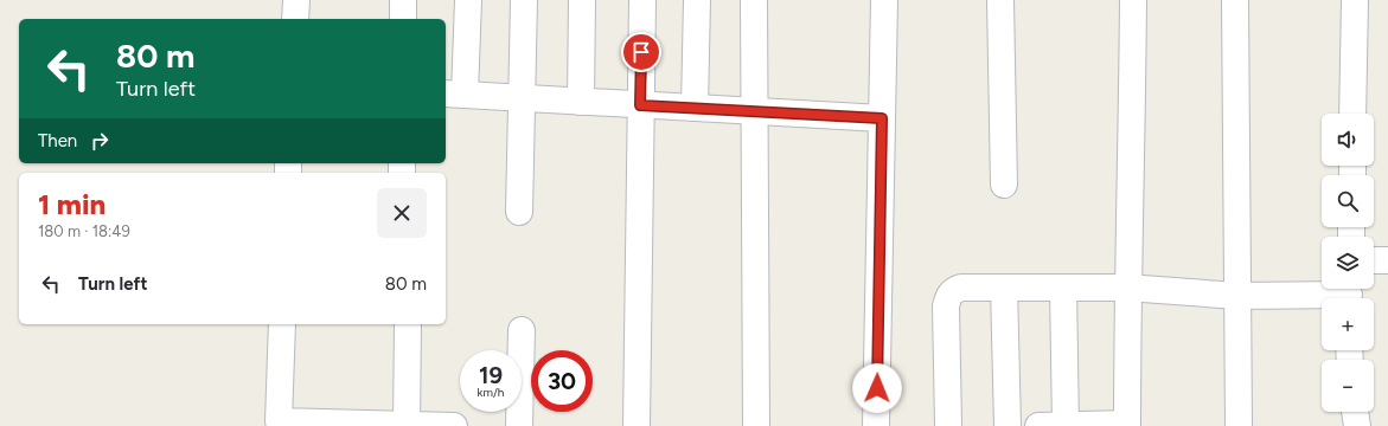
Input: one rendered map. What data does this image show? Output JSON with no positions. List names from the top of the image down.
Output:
{
  "page": {
    "turn": ["80 m", "Turn left"],
    "map_buttons": ["+", "−"],
    "then": "Then",
    "heading": ["1 min", "180 m · 18:49"],
    "list": [
      {
        "name": "Turn left",
        "value": "80 m"
      }
    ],
    "speed": "19 km/h",
    "limit": "30"
  }
}
